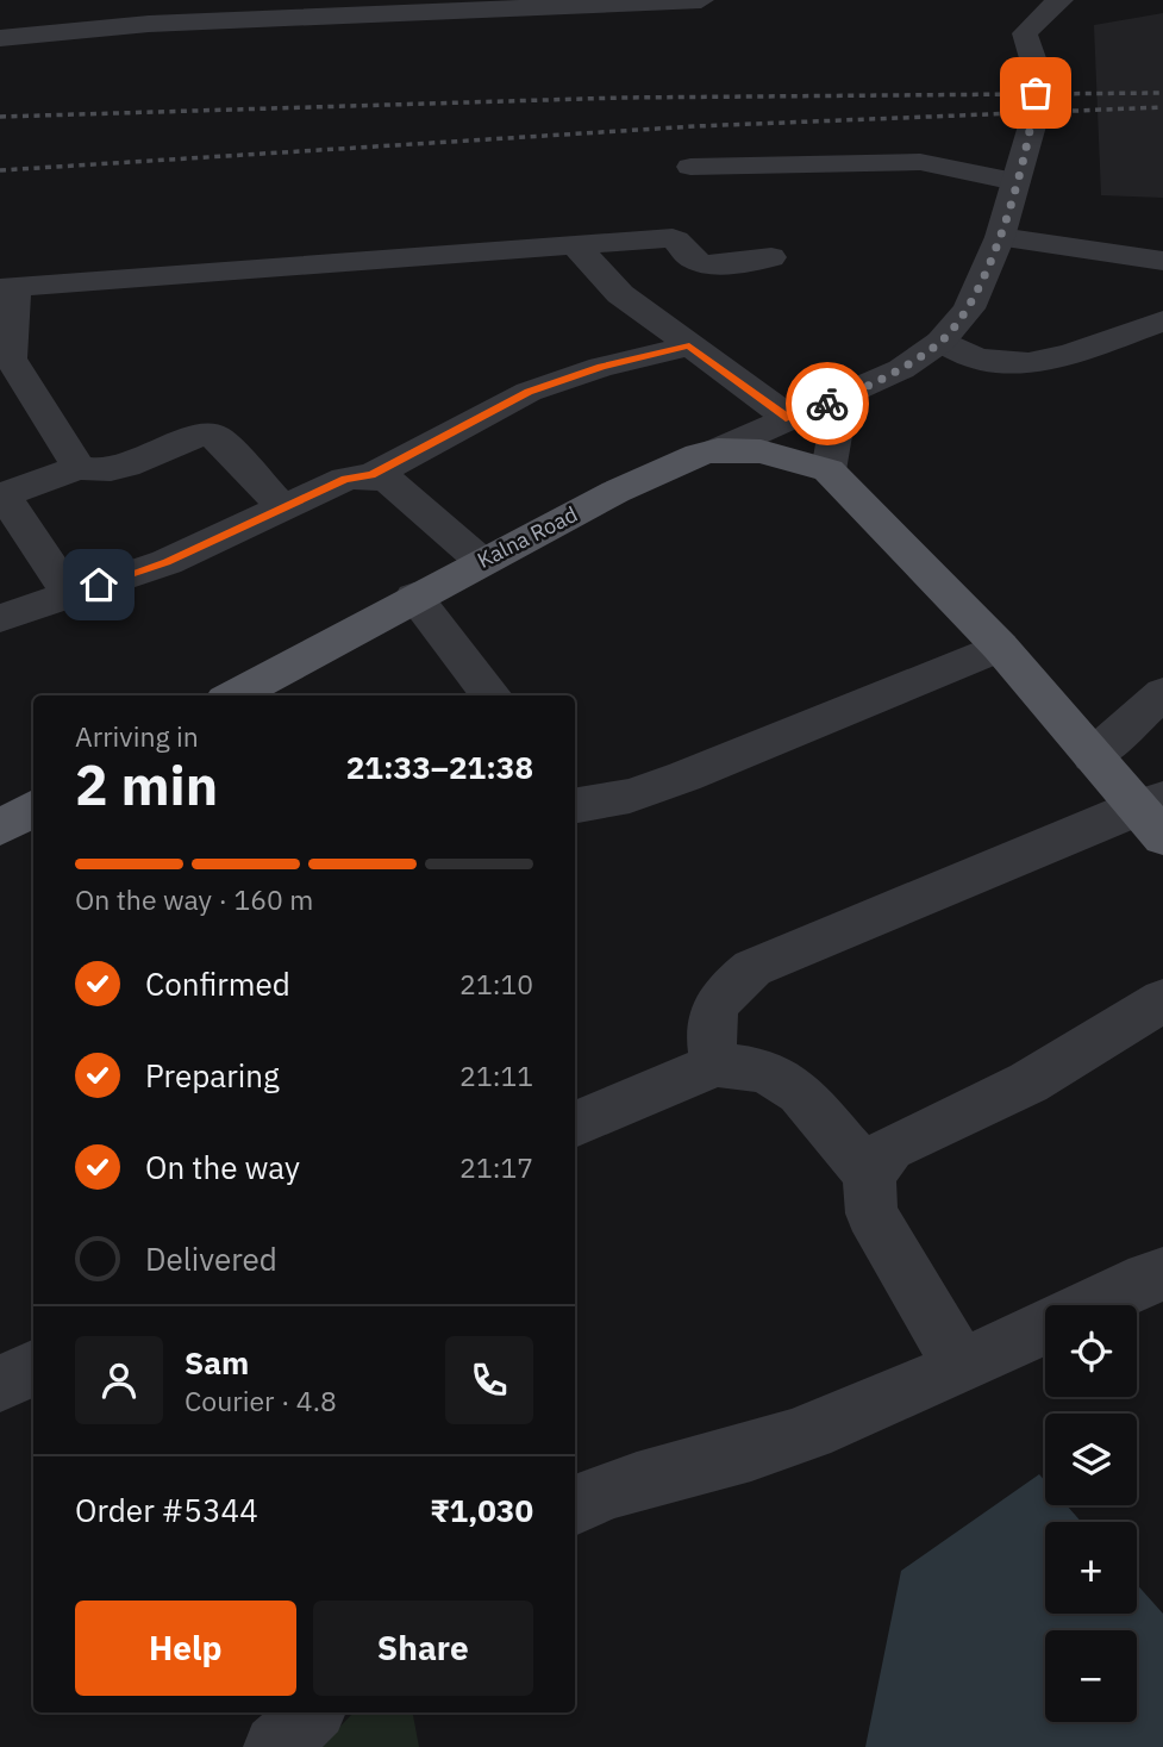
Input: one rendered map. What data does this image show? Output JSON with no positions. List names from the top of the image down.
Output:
{
  "streets": {
    "main road": ["Kalna Road"]
  },
  "page": {
    "heading": ["2 min", "Arriving in", "21:33–21:38"],
    "panel": [
      "Sam",
      "Courier · 4.8",
      "Order #5344",
      "₹1,030"
    ],
    "bar": "On the way · 160 m",
    "list": [
      ["Confirmed", "21:10"],
      ["Preparing", "21:11"],
      ["On the way", "21:17"],
      "Delivered"
    ],
    "map_buttons": ["+", "−"],
    "buttons": ["Help", "Share"]
  }
}
